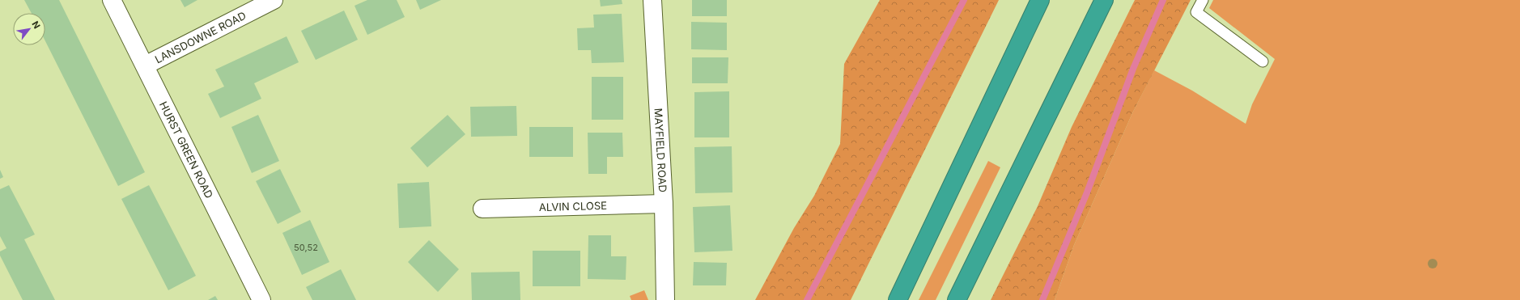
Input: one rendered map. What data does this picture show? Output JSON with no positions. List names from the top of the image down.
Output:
{
  "streets": {
    "street": [
      "LANSDOWNE ROAD",
      "HURST GREEN ROAD",
      "MAYFIELD ROAD",
      "ALVIN CLOSE"
    ]
  },
  "crossings": [
    ["LANSDOWNE ROAD", "HURST GREEN ROAD"],
    ["MAYFIELD ROAD", "ALVIN CLOSE"]
  ],
  "house_numbers": ["50,52"],
  "north": "top right"
}
